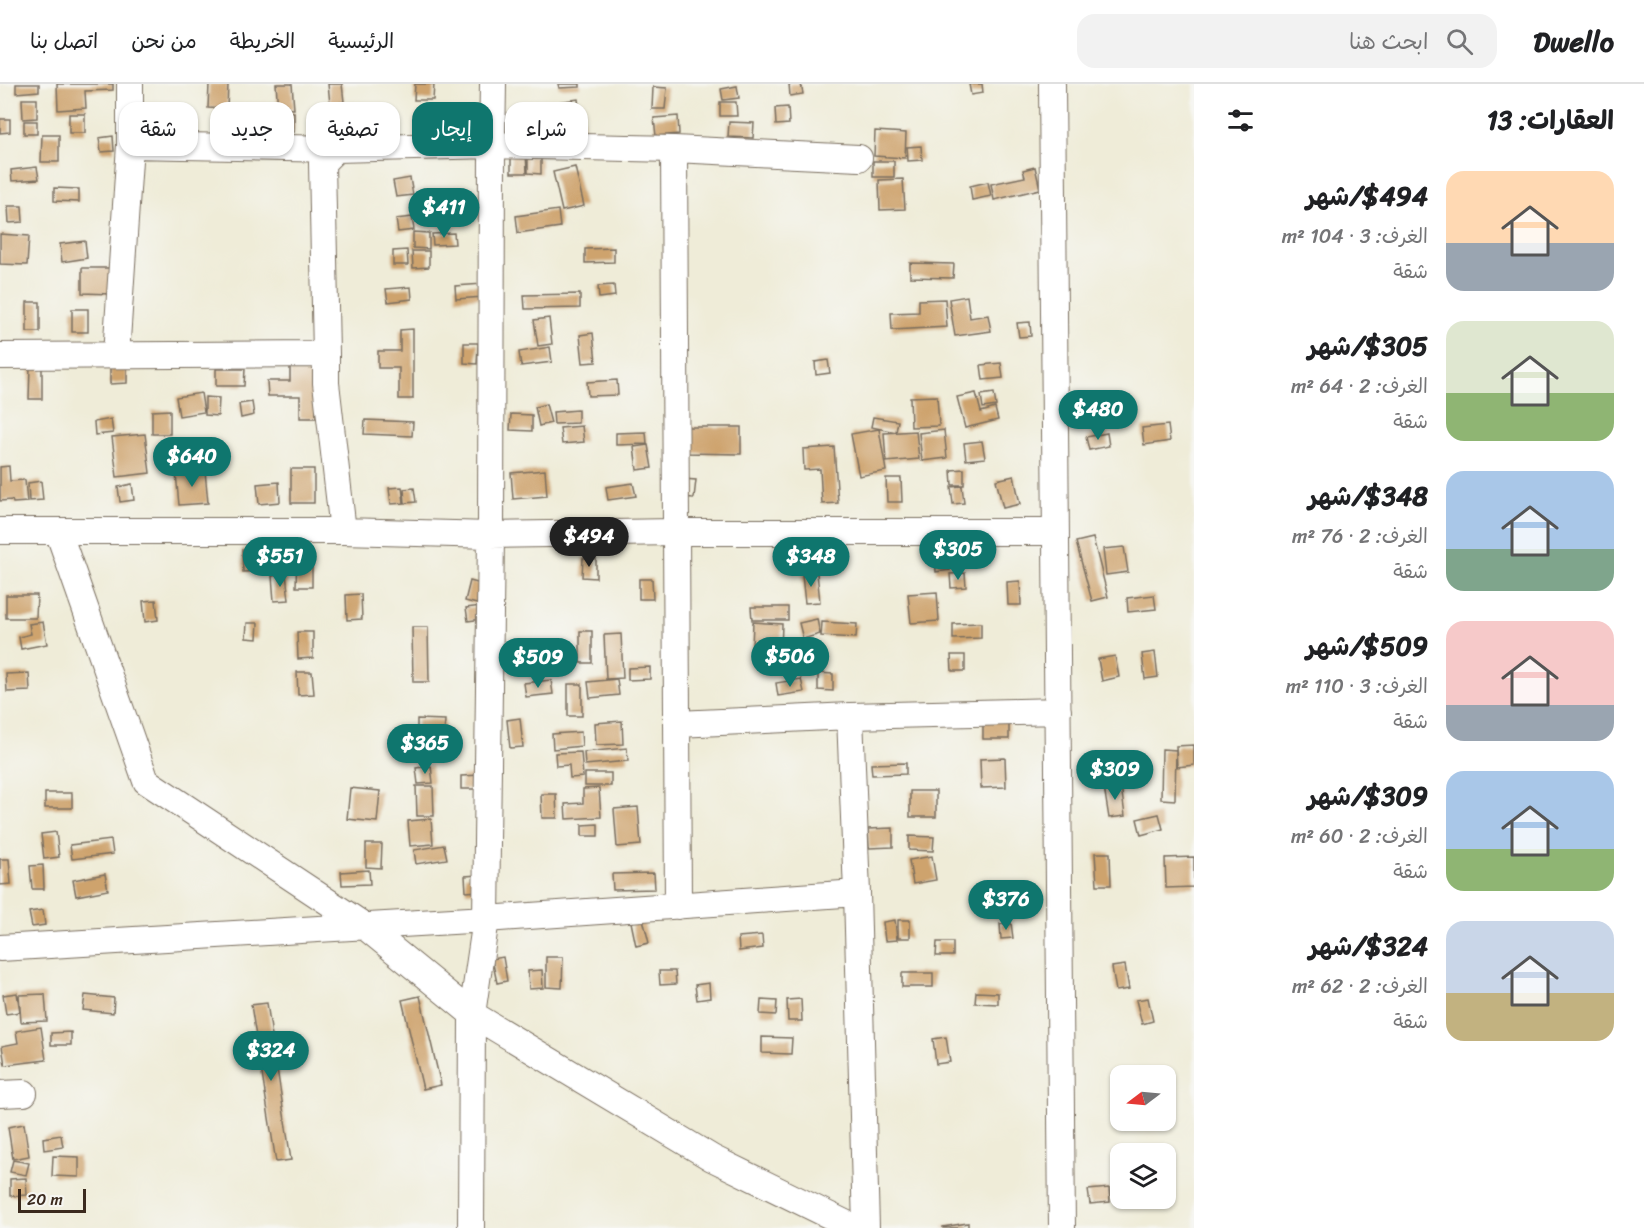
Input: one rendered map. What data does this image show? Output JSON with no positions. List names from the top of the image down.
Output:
{
  "scale_bar": "20 m",
  "north": "left",
  "page": {
    "header": "Dwello",
    "search": "ابحث هنا",
    "nav": [
      "الرئيسية",
      "الخريطة",
      "من نحن",
      "اتصل بنا"
    ],
    "heading": "العقارات: 13",
    "chip": [
      "شراء",
      "إيجار",
      "تصفية",
      "جديد",
      "شقة"
    ],
    "list": [
      {
        "name": "$494/شهر",
        "note": "الغرف: 3 · 104 m² · شقة"
      },
      {
        "name": "$305/شهر",
        "note": "الغرف: 2 · 64 m² · شقة"
      },
      {
        "name": "$348/شهر",
        "note": "الغرف: 2 · 76 m² · شقة"
      },
      {
        "name": "$509/شهر",
        "note": "الغرف: 3 · 110 m² · شقة"
      },
      {
        "name": "$309/شهر",
        "note": "الغرف: 2 · 60 m² · شقة"
      },
      {
        "name": "$324/شهر",
        "note": "الغرف: 2 · 62 m² · شقة"
      }
    ],
    "price": [
      "$411",
      "$480",
      "$640",
      "$494",
      "$305",
      "$551",
      "$348",
      "$506",
      "$509",
      "$365",
      "$309",
      "$376",
      "$324"
    ],
    "scale": "20 m"
  }
}
